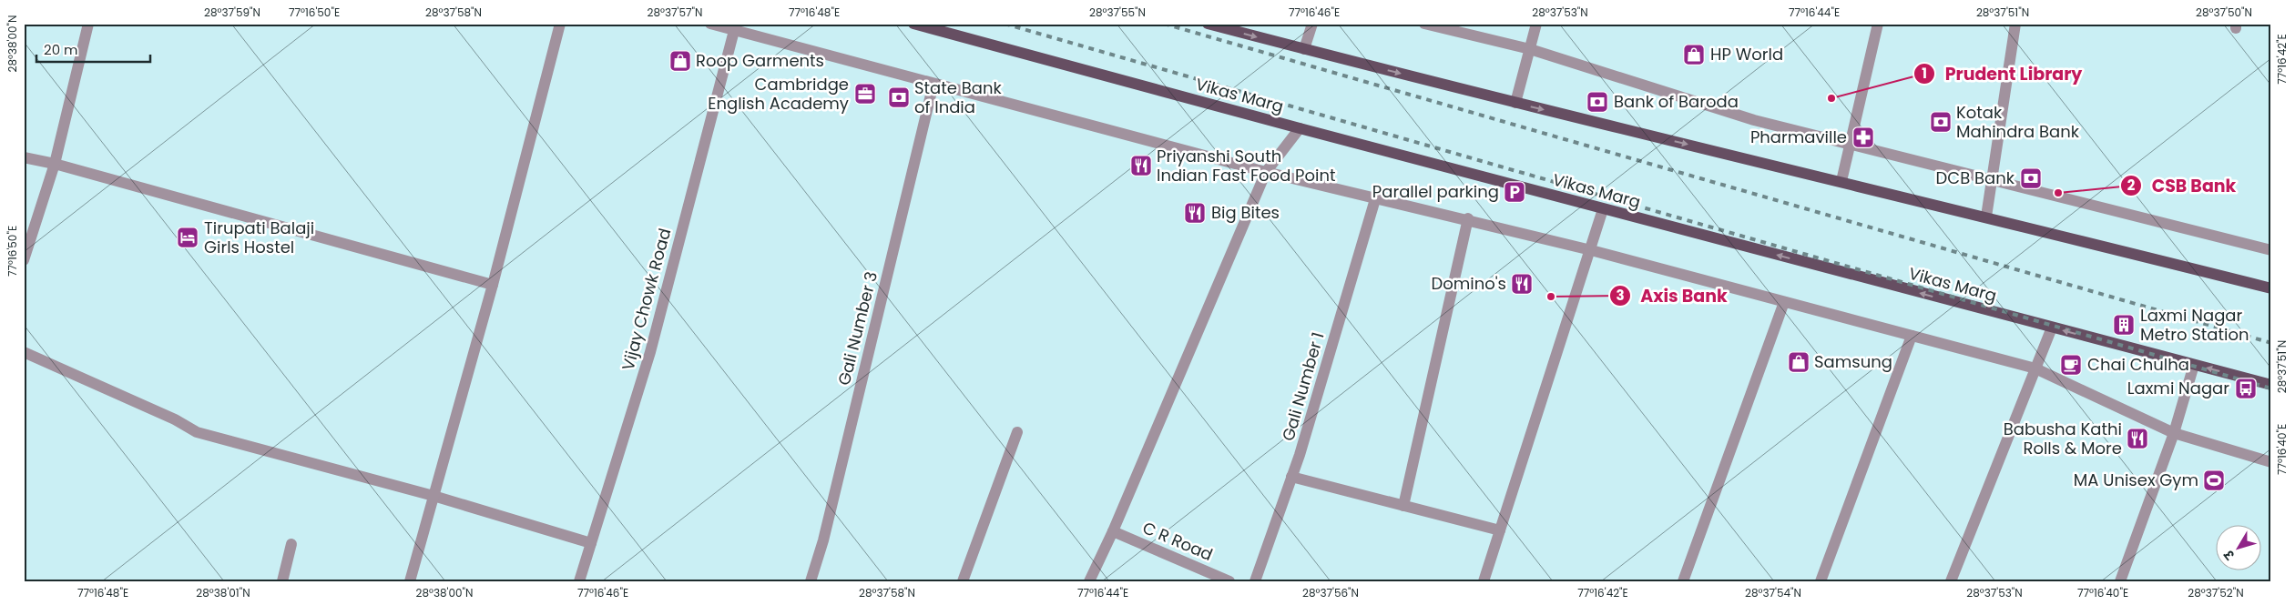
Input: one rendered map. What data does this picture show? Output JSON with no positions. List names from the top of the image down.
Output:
{
  "streets": {
    "main road": ["Vikas Marg"],
    "street": [
      "Vijay Chowk Road",
      "Gali Number 3",
      "Gali Number 1",
      "C R Road"
    ]
  },
  "places": {
    "shop": ["HP World", "Roop Garments", "Samsung"],
    "office": ["Cambridge English Academy"],
    "bank": [
      "State Bank of India",
      "Bank of Baroda",
      "Kotak Mahindra Bank",
      "DCB Bank"
    ],
    "other": ["Prudent Library", "CSB Bank", "Axis Bank"],
    "pharmacy": ["Pharmaville"],
    "restaurant": [
      "Priyanshi South Indian Fast Food Point",
      "Big Bites",
      "Domino's",
      "Babusha Kathi Rolls & More"
    ],
    "parking": ["Parallel parking"],
    "hotel": ["Tirupati Balaji Girls Hostel"],
    "building": ["Laxmi Nagar Metro Station"],
    "cafe": ["Chai Chulha"],
    "bus stop": ["Laxmi Nagar"],
    "sports": ["MA Unisex Gym"]
  },
  "scale_bar": "20 m",
  "north": "bottom left",
  "coordinates": [
    "28°37'59\"N",
    "77°16'50\"E",
    "28°37'58\"N",
    "28°37'57\"N",
    "77°16'48\"E",
    "28°37'55\"N",
    "77°16'46\"E",
    "28°37'53\"N",
    "77°16'44\"E",
    "28°37'51\"N",
    "28°37'50\"N",
    "28°38'00\"N",
    "77°16'42\"E",
    "77°16'40\"E",
    "28°38'01\"N",
    "28°37'56\"N",
    "28°37'54\"N",
    "28°37'52\"N"
  ]
}
